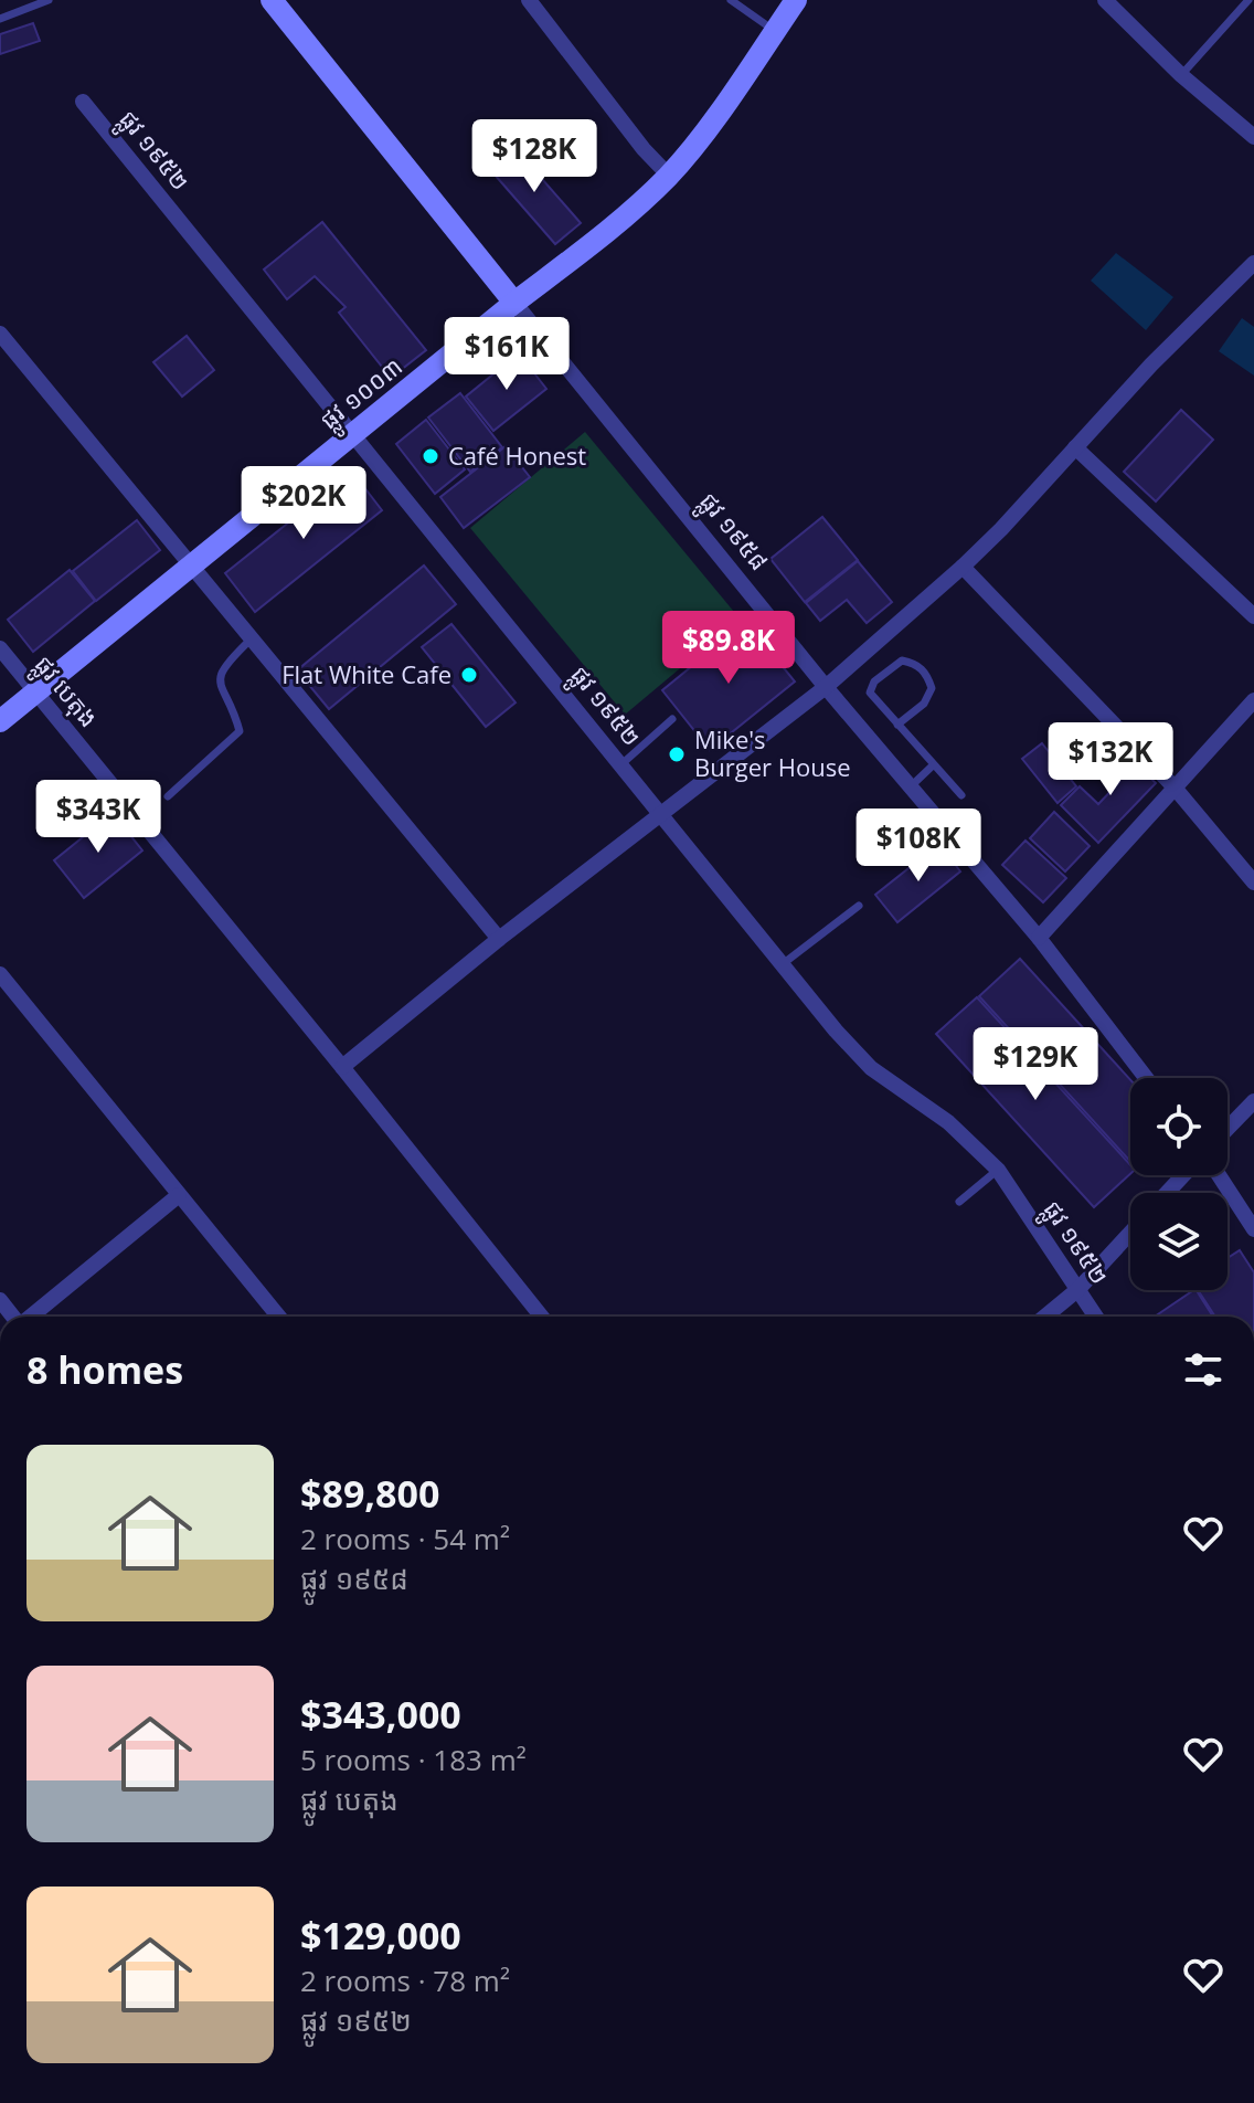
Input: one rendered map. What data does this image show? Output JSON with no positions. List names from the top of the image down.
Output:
{
  "streets": {
    "street": [
      "ផ្លូវ ១៩៥២",
      "ផ្លូវ ១០០៣",
      "ផ្លូវ ១៩៥៨",
      "ផ្លូវ បេតុង"
    ]
  },
  "crossings": [
    ["ផ្លូវ ១៩៥២", "ផ្លូវ ១០០៣"],
    ["ផ្លូវ ១០០៣", "ផ្លូវ ១៩៥៨"],
    ["ផ្លូវ ១០០៣", "ផ្លូវ បេតុង"]
  ],
  "places": ["Café Honest", "Flat White Cafe", "Mike's Burger House"],
  "page": {
    "price": [
      "$128K",
      "$161K",
      "$202K",
      "$89.8K",
      "$132K",
      "$343K",
      "$108K",
      "$129K"
    ],
    "heading": "8 homes",
    "list": [
      {
        "name": "$89,800",
        "note": "2 rooms · 54 m² · ផ្លូវ ១៩៥៨"
      },
      {
        "name": "$343,000",
        "note": "5 rooms · 183 m² · ផ្លូវ បេតុង"
      },
      {
        "name": "$129,000",
        "note": "2 rooms · 78 m² · ផ្លូវ ១៩៥២"
      }
    ]
  }
}
